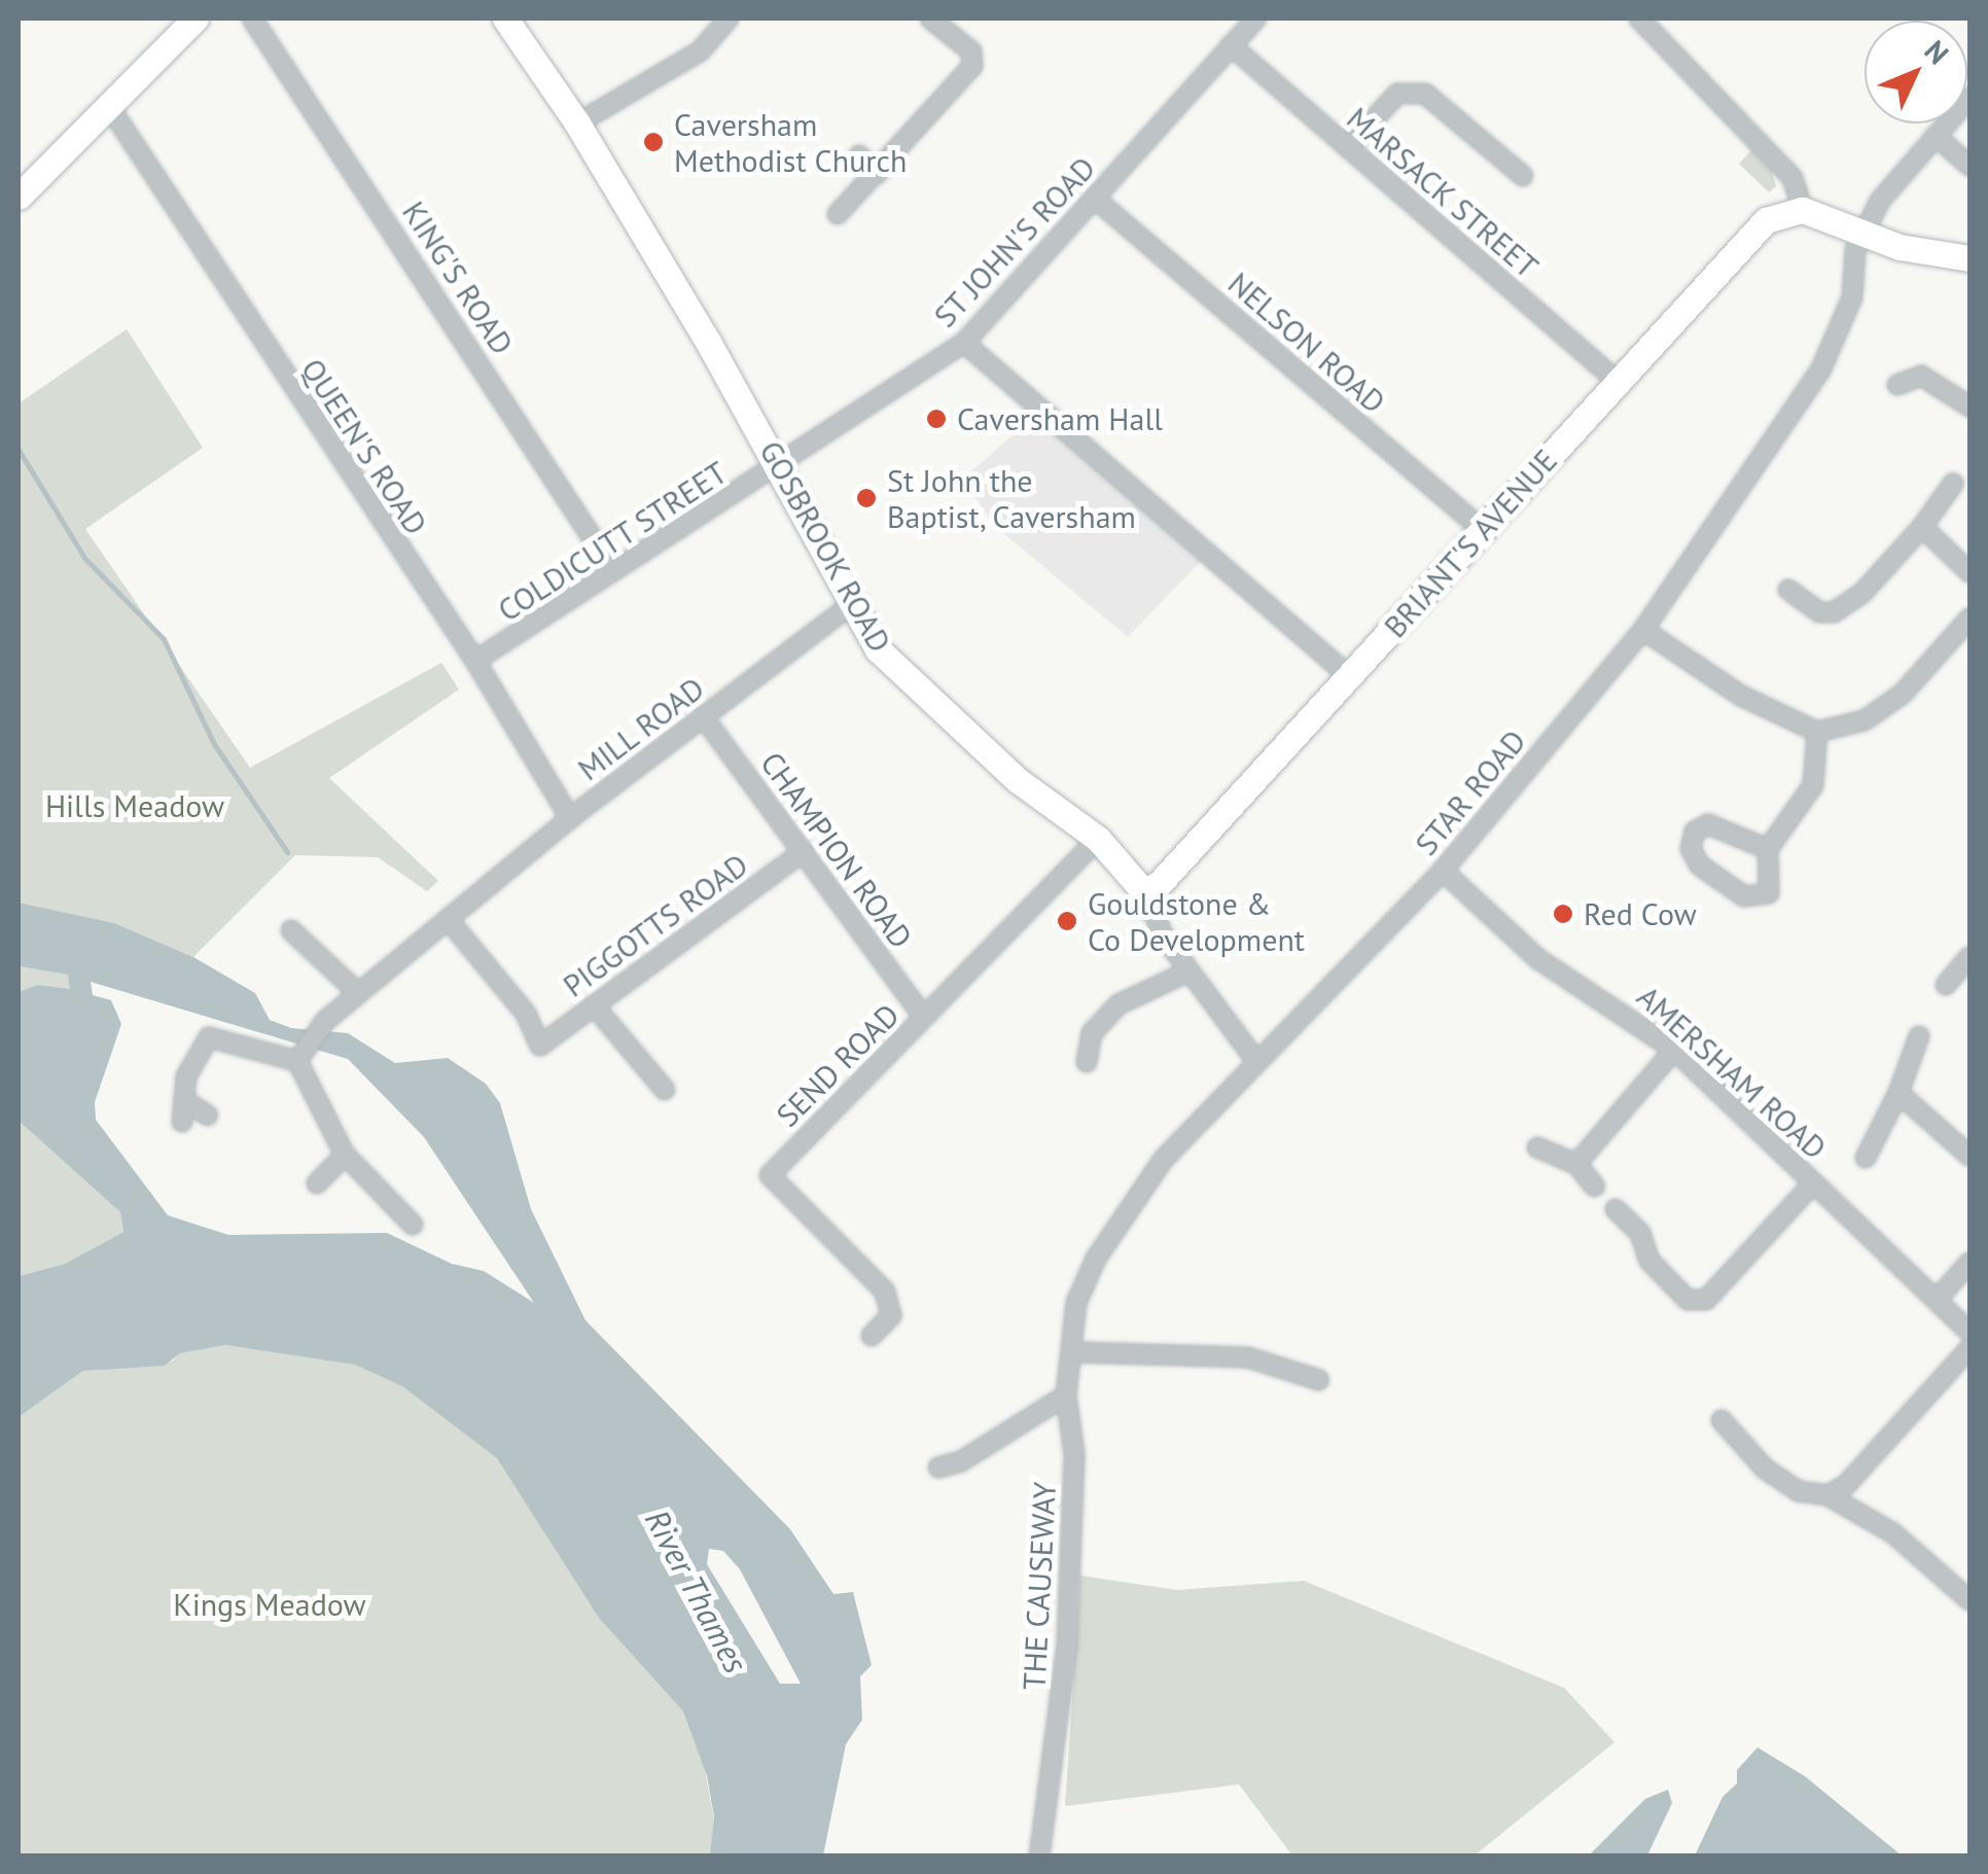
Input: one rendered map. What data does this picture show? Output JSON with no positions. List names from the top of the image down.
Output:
{
  "streets": {
    "main road": ["BRIANT'S AVENUE", "GOSBROOK ROAD"],
    "street": [
      "MARSACK STREET",
      "ST JOHN'S ROAD",
      "KING'S ROAD",
      "NELSON ROAD",
      "QUEEN'S ROAD",
      "COLDICUTT STREET",
      "MILL ROAD",
      "STAR ROAD",
      "CHAMPION ROAD",
      "PIGGOTTS ROAD",
      "SEND ROAD",
      "AMERSHAM ROAD",
      "THE CAUSEWAY"
    ]
  },
  "crossings": [
    ["MARSACK STREET", "ST JOHN'S ROAD"],
    ["MARSACK STREET", "BRIANT'S AVENUE"],
    ["ST JOHN'S ROAD", "NELSON ROAD"],
    ["ST JOHN'S ROAD", "COLDICUTT STREET"],
    ["ST JOHN'S ROAD", "GOSBROOK ROAD"],
    ["KING'S ROAD", "COLDICUTT STREET"],
    ["NELSON ROAD", "BRIANT'S AVENUE"],
    ["QUEEN'S ROAD", "COLDICUTT STREET"],
    ["QUEEN'S ROAD", "MILL ROAD"],
    ["COLDICUTT STREET", "GOSBROOK ROAD"],
    ["BRIANT'S AVENUE", "GOSBROOK ROAD"],
    ["GOSBROOK ROAD", "MILL ROAD"],
    ["GOSBROOK ROAD", "STAR ROAD"],
    ["GOSBROOK ROAD", "SEND ROAD"],
    ["MILL ROAD", "CHAMPION ROAD"],
    ["MILL ROAD", "PIGGOTTS ROAD"],
    ["STAR ROAD", "AMERSHAM ROAD"],
    ["STAR ROAD", "THE CAUSEWAY"],
    ["CHAMPION ROAD", "PIGGOTTS ROAD"],
    ["CHAMPION ROAD", "SEND ROAD"]
  ],
  "water": ["River Thames"],
  "parks": ["Hills Meadow", "Kings Meadow"],
  "places": [
    "Caversham Methodist Church",
    "Caversham Hall",
    "St John the Baptist, Caversham",
    "Red Cow",
    "Gouldstone & Co Development"
  ],
  "north": "top right"
}
